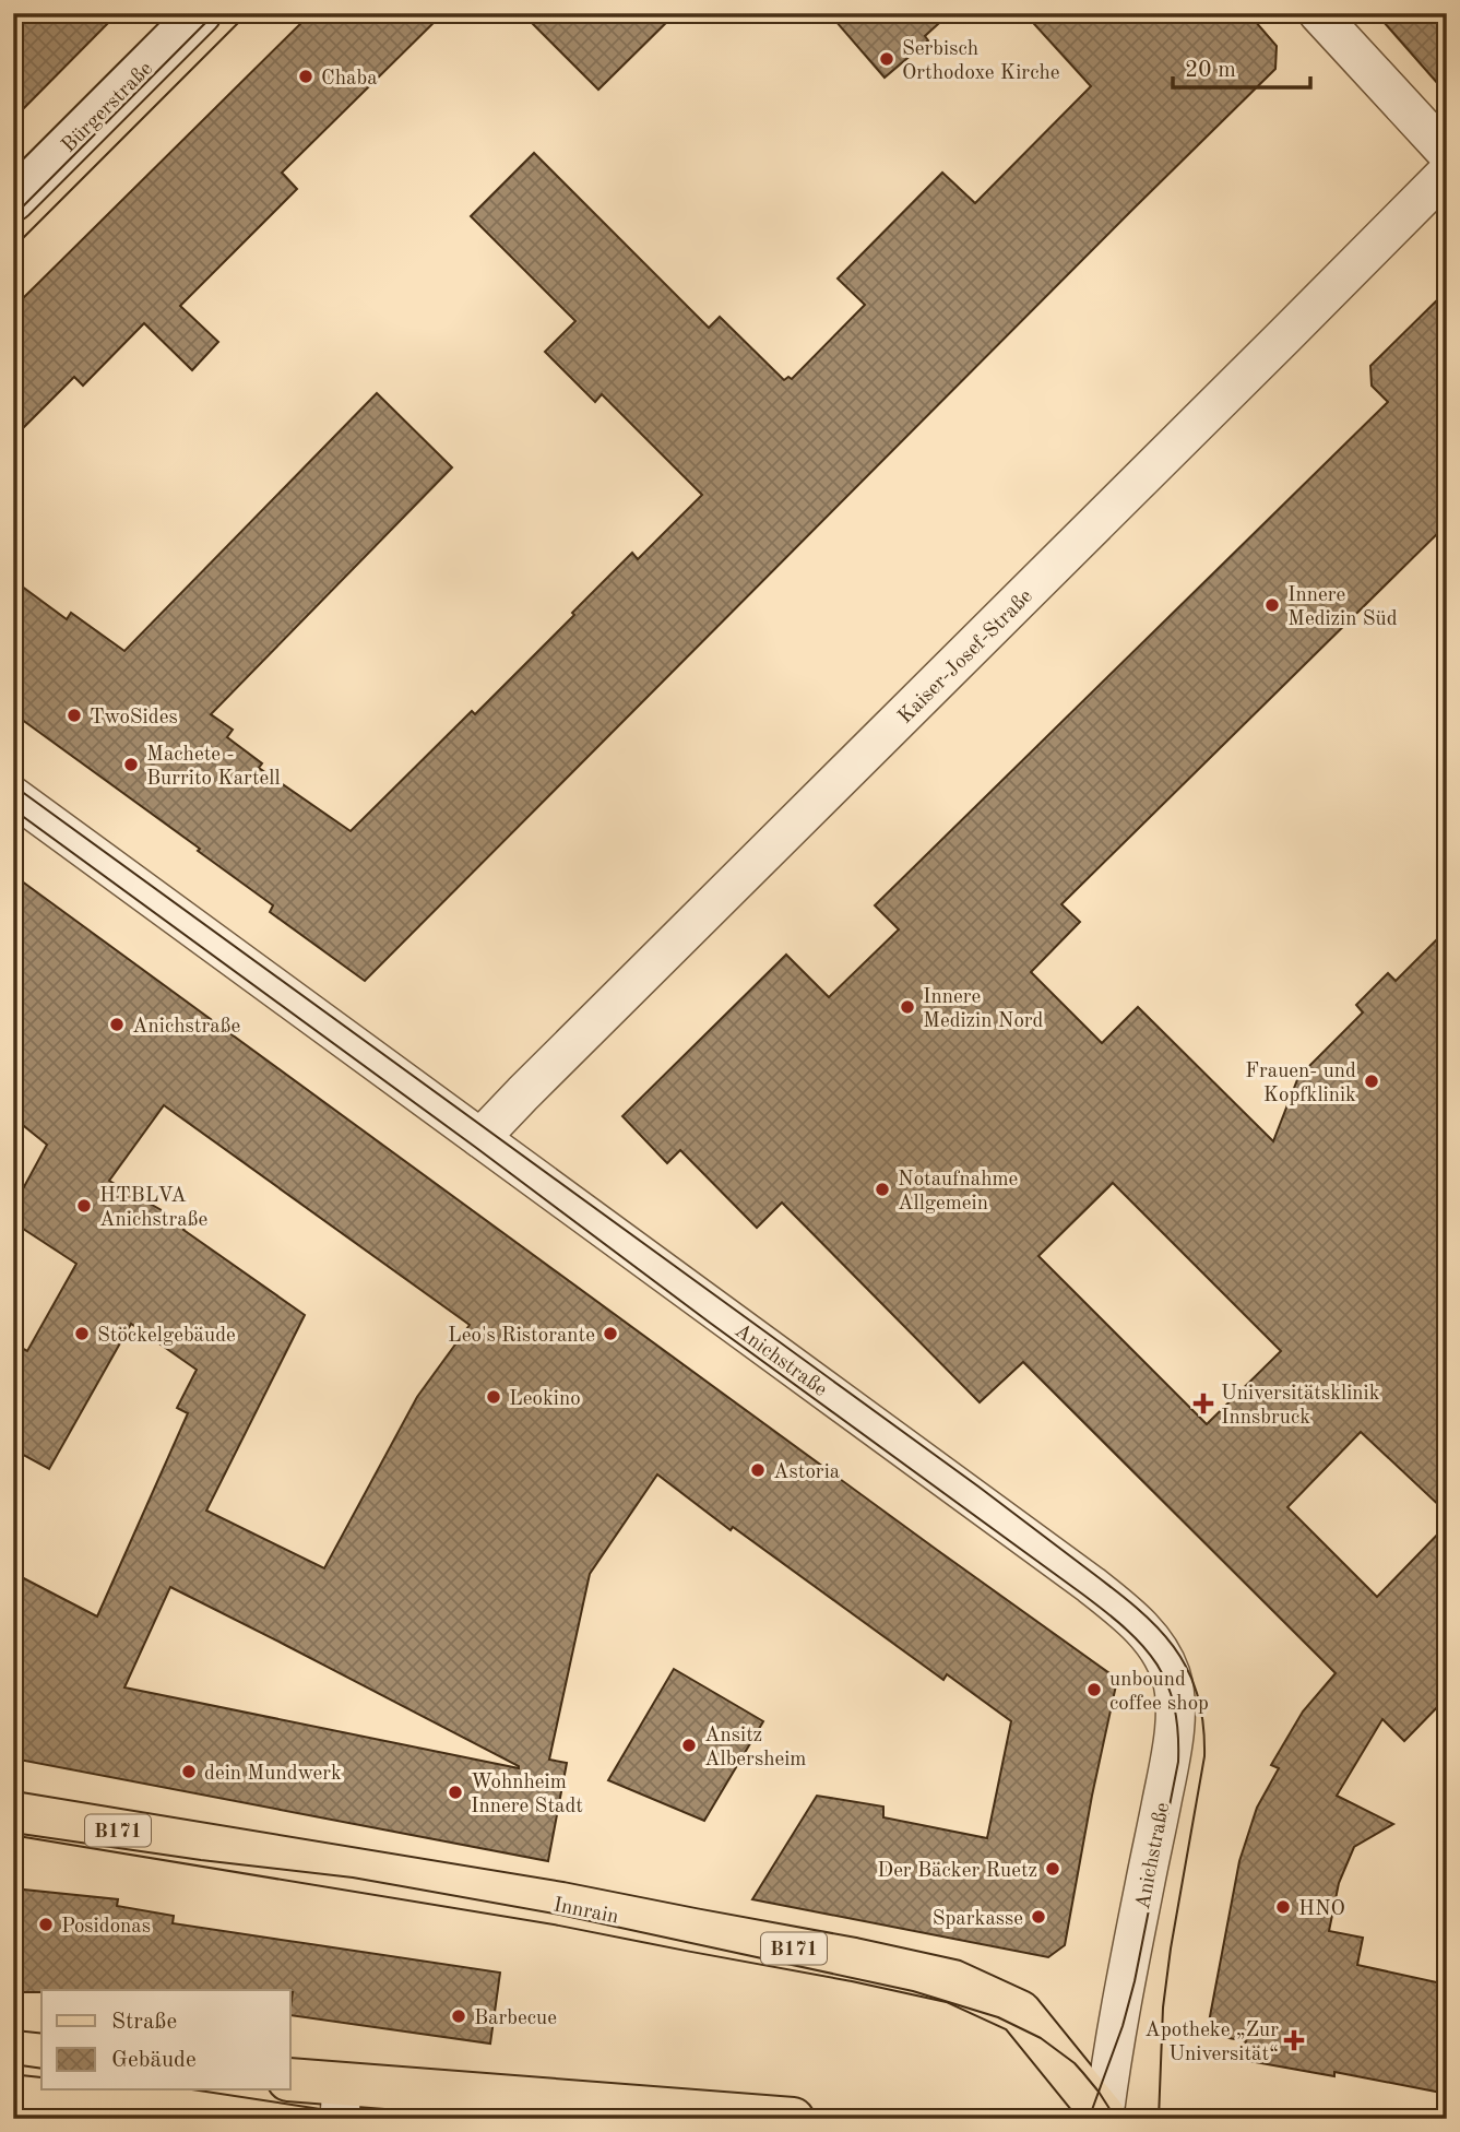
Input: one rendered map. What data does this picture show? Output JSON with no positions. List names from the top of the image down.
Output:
{
  "streets": {
    "main road": ["B171", "Innrain"],
    "street": ["Bürgerstraße", "Kaiser-Josef-Straße", "Anichstraße"]
  },
  "crossings": [
    ["Kaiser-Josef-Straße", "Anichstraße"],
    ["Anichstraße", "Innrain"]
  ],
  "places": {
    "other": [
      "Serbisch Orthodoxe Kirche",
      "Chaba",
      "Innere Medizin Süd",
      "TwoSides",
      "Machete - Burrito Kartell",
      "Innere Medizin Nord",
      "Anichstraße",
      "Frauen- und Kopfklinik",
      "Notaufnahme Allgemein",
      "HTBLVA Anichstraße",
      "Stöckelgebäude",
      "Leo's Ristorante",
      "Leokino",
      "Astoria",
      "unbound coffee shop",
      "Ansitz Albersheim",
      "dein Mundwerk",
      "Wohnheim Innere Stadt",
      "Der Bäcker Ruetz",
      "HNO",
      "Sparkasse",
      "Posidonas",
      "Barbecue"
    ],
    "health": ["Universitätsklinik Innsbruck", "Apotheke „Zur Universität“"]
  },
  "legend": ["Straße", "Gebäude"],
  "scale_bar": "20 m"
}
